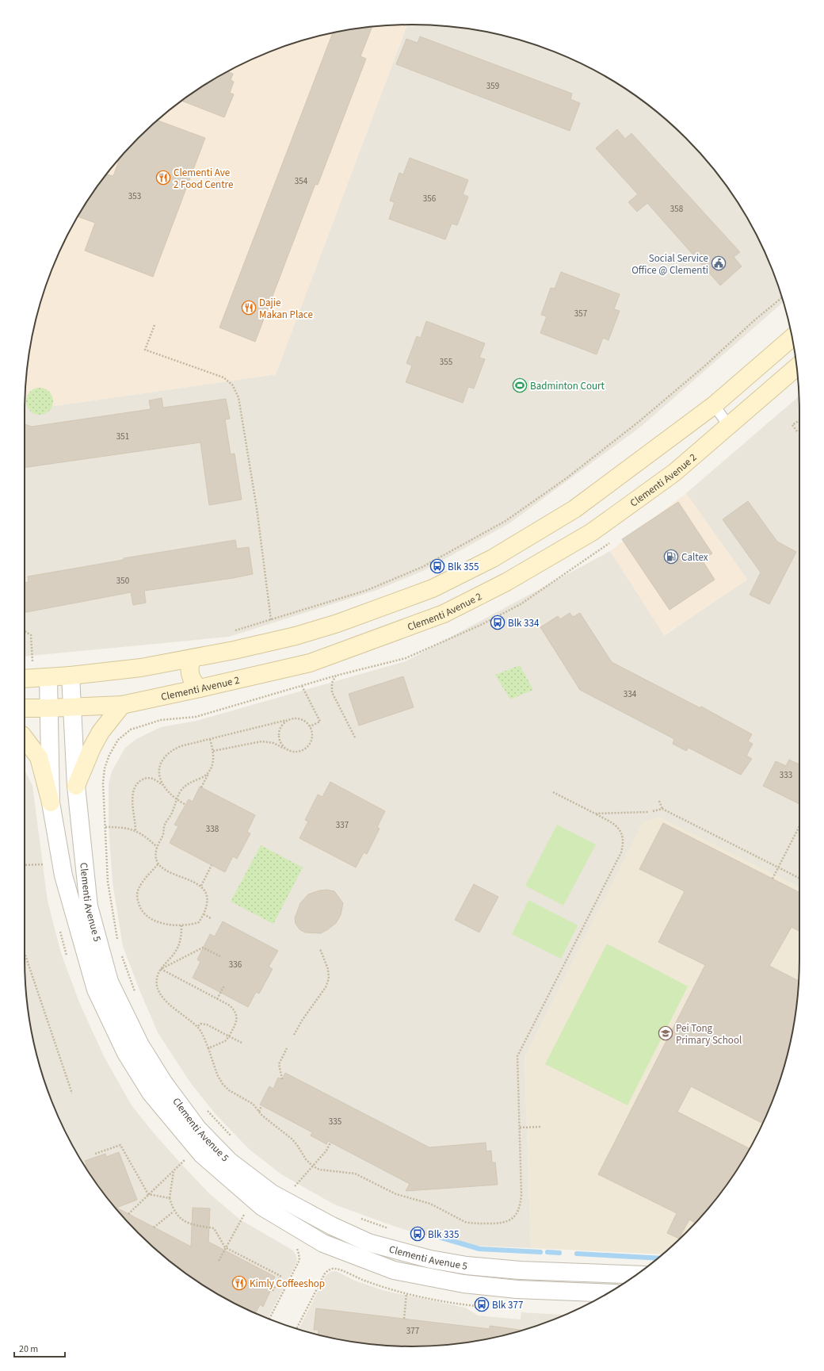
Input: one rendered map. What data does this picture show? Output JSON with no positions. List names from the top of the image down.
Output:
{
  "streets": {
    "main road": ["Clementi Avenue 2"],
    "street": ["Clementi Avenue 5"]
  },
  "crossings": [
    ["Clementi Avenue 2", "Clementi Avenue 5"]
  ],
  "places": {
    "restaurant": ["Clementi Ave 2 Food Centre", "Dajie Makan Place", "Kimly Coffeeshop"],
    "public building": ["Social Service Office @ Clementi"],
    "sports": ["Badminton Court"],
    "fuel station": ["Caltex"],
    "bus stop": [
      "Blk 355",
      "Blk 334",
      "Blk 335",
      "Blk 377"
    ],
    "school or university": ["Pei Tong Primary School"]
  },
  "house_numbers": [
    "359",
    "354",
    "353",
    "356",
    "358",
    "357",
    "355",
    "351",
    "350",
    "334",
    "333",
    "337",
    "338",
    "336",
    "335",
    "377"
  ],
  "scale_bar": "20 m"
}
